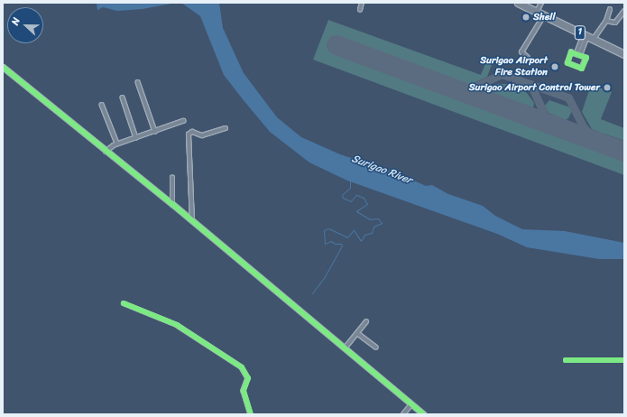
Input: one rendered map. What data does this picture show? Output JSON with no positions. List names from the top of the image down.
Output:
{
  "streets": {
    "highway": ["1"]
  },
  "water": ["Surigao River"],
  "places": ["Shell", "Surigao Airport Fire Station", "Surigao Airport Control Tower"],
  "north": "left"
}
